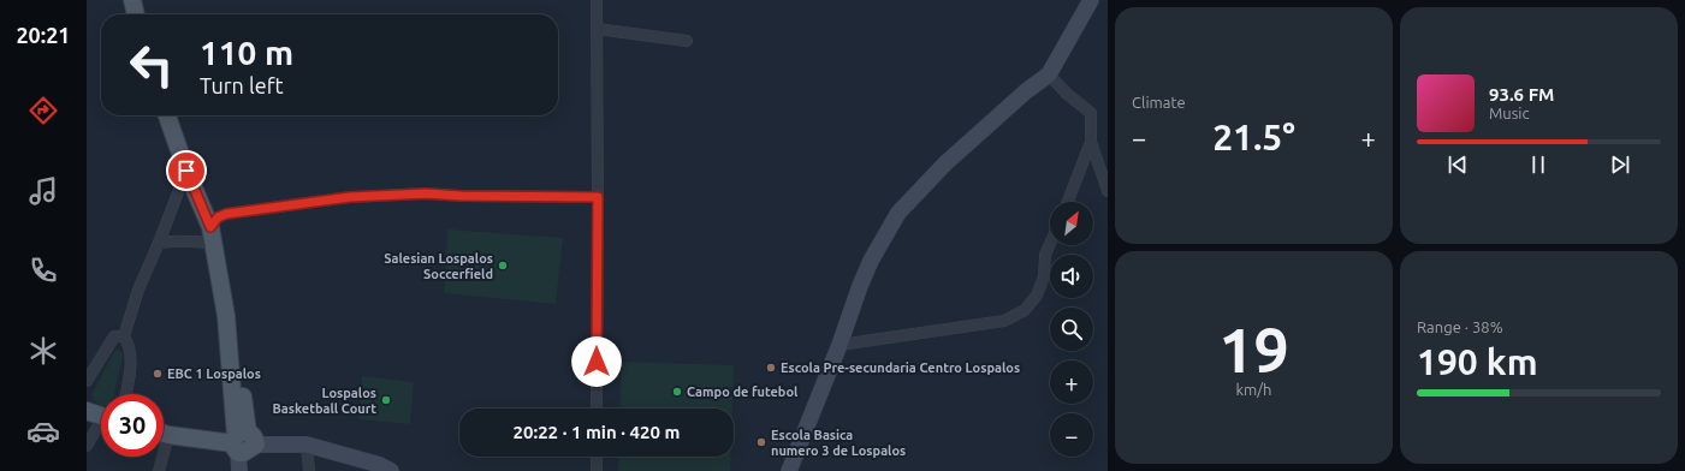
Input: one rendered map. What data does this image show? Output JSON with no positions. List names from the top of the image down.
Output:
{
  "places": [
    "Salesian Lospalos Soccerfield",
    "Escola Pre-secundaria Centro Lospalos",
    "EBC 1 Lospalos",
    "Campo de futebol",
    "Lospalos Basketball Court",
    "Escola Basica numero 3 de Lospalos"
  ],
  "north": "top right",
  "page": {
    "tabs": "20:21",
    "tile": [
      "Climate",
      ["19", "km/h"],
      ["Range · 38%", "190 km"]
    ],
    "turn": ["110 m", "Turn left"],
    "song": ["93.6 FM", "Music"],
    "heat": ["−", "21.5°", "+"],
    "map_buttons": ["+", "−"],
    "limit": "30",
    "trip": "20:22 · 1 min · 420 m"
  }
}
